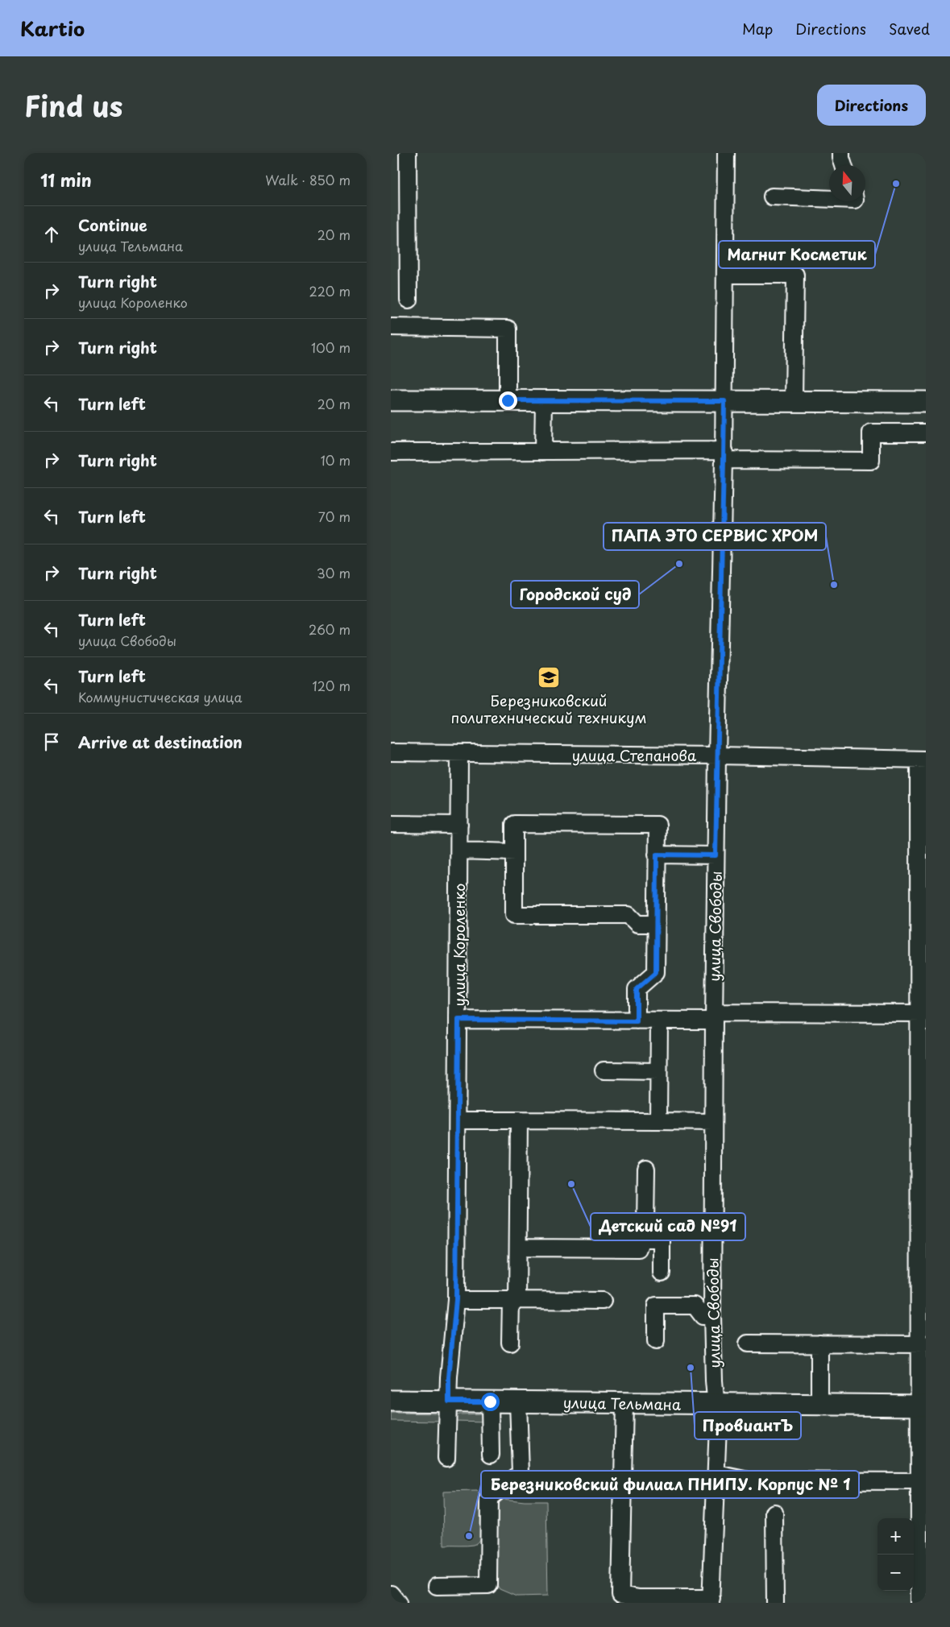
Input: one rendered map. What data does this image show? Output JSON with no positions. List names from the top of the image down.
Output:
{
  "streets": {
    "main road": ["улица Тельмана"],
    "street": ["улица Степанова", "улица Свободы", "улица Короленко"]
  },
  "crossings": [
    ["улица Степанова", "улица Свободы"],
    ["улица Степанова", "улица Короленко"],
    ["улица Свободы", "улица Тельмана"],
    ["улица Короленко", "улица Тельмана"]
  ],
  "places": {
    "other": [
      "Магнит Косметик",
      "Городской суд",
      "ПАПА ЭТО СЕРВИС ХРОМ",
      "Детский сад №91",
      "ПровиантЪ",
      "Березниковский филиал ПНИПУ. Корпус № 1"
    ],
    "school or university": ["Березниковский политехнический техникум"]
  },
  "north": "top",
  "page": {
    "header": "Kartio",
    "nav": ["Map", "Directions", "Saved"],
    "title": "Find us",
    "buttons": "Directions",
    "heading": ["11 min", "Walk · 850 m"],
    "list": [
      ["Continue", "улица Тельмана", "20 m"],
      ["Turn right", "улица Короленко", "220 m"],
      ["Turn right", "100 m"],
      ["Turn left", "20 m"],
      ["Turn right", "10 m"],
      ["Turn left", "70 m"],
      ["Turn right", "30 m"],
      ["Turn left", "улица Свободы", "260 m"],
      ["Turn left", "Коммунистическая улица", "120 m"],
      "Arrive at destination"
    ],
    "map_buttons": ["+", "−"]
  }
}
